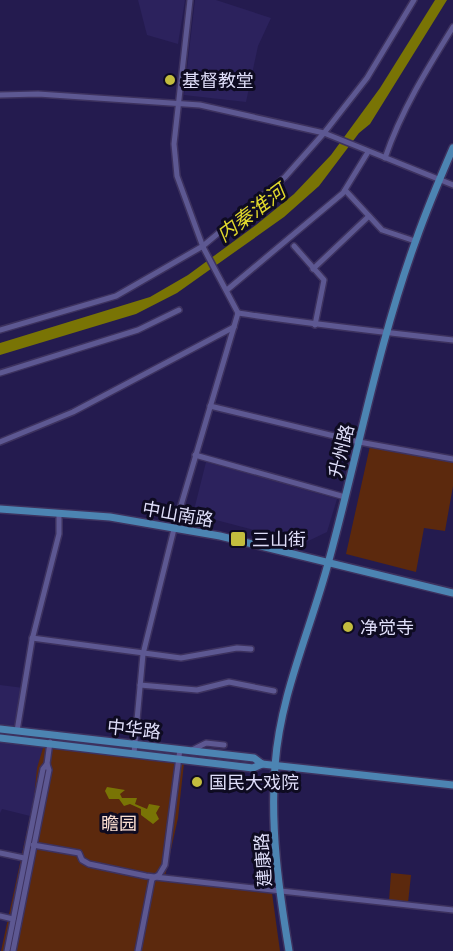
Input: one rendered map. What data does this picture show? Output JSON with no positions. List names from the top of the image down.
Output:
{
  "streets": {
    "main road": [
      "升州路",
      "中山南路",
      "中华路",
      "建康路"
    ]
  },
  "crossings": [
    ["升州路", "中山南路"],
    ["升州路", "中华路"],
    ["升州路", "建康路"],
    ["中华路", "建康路"]
  ],
  "water": ["内秦淮河"],
  "parks": ["瞻园"],
  "places": {
    "other": ["基督教堂", "净觉寺", "国民大戏院"],
    "transit": ["三山街"]
  }
}
